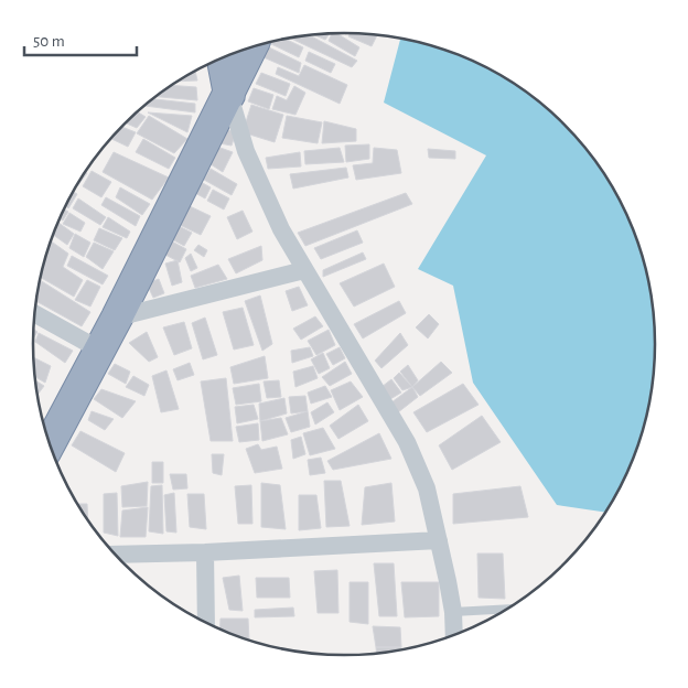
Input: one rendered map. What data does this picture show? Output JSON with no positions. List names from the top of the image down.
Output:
{
  "scale_bar": "50 m"
}
